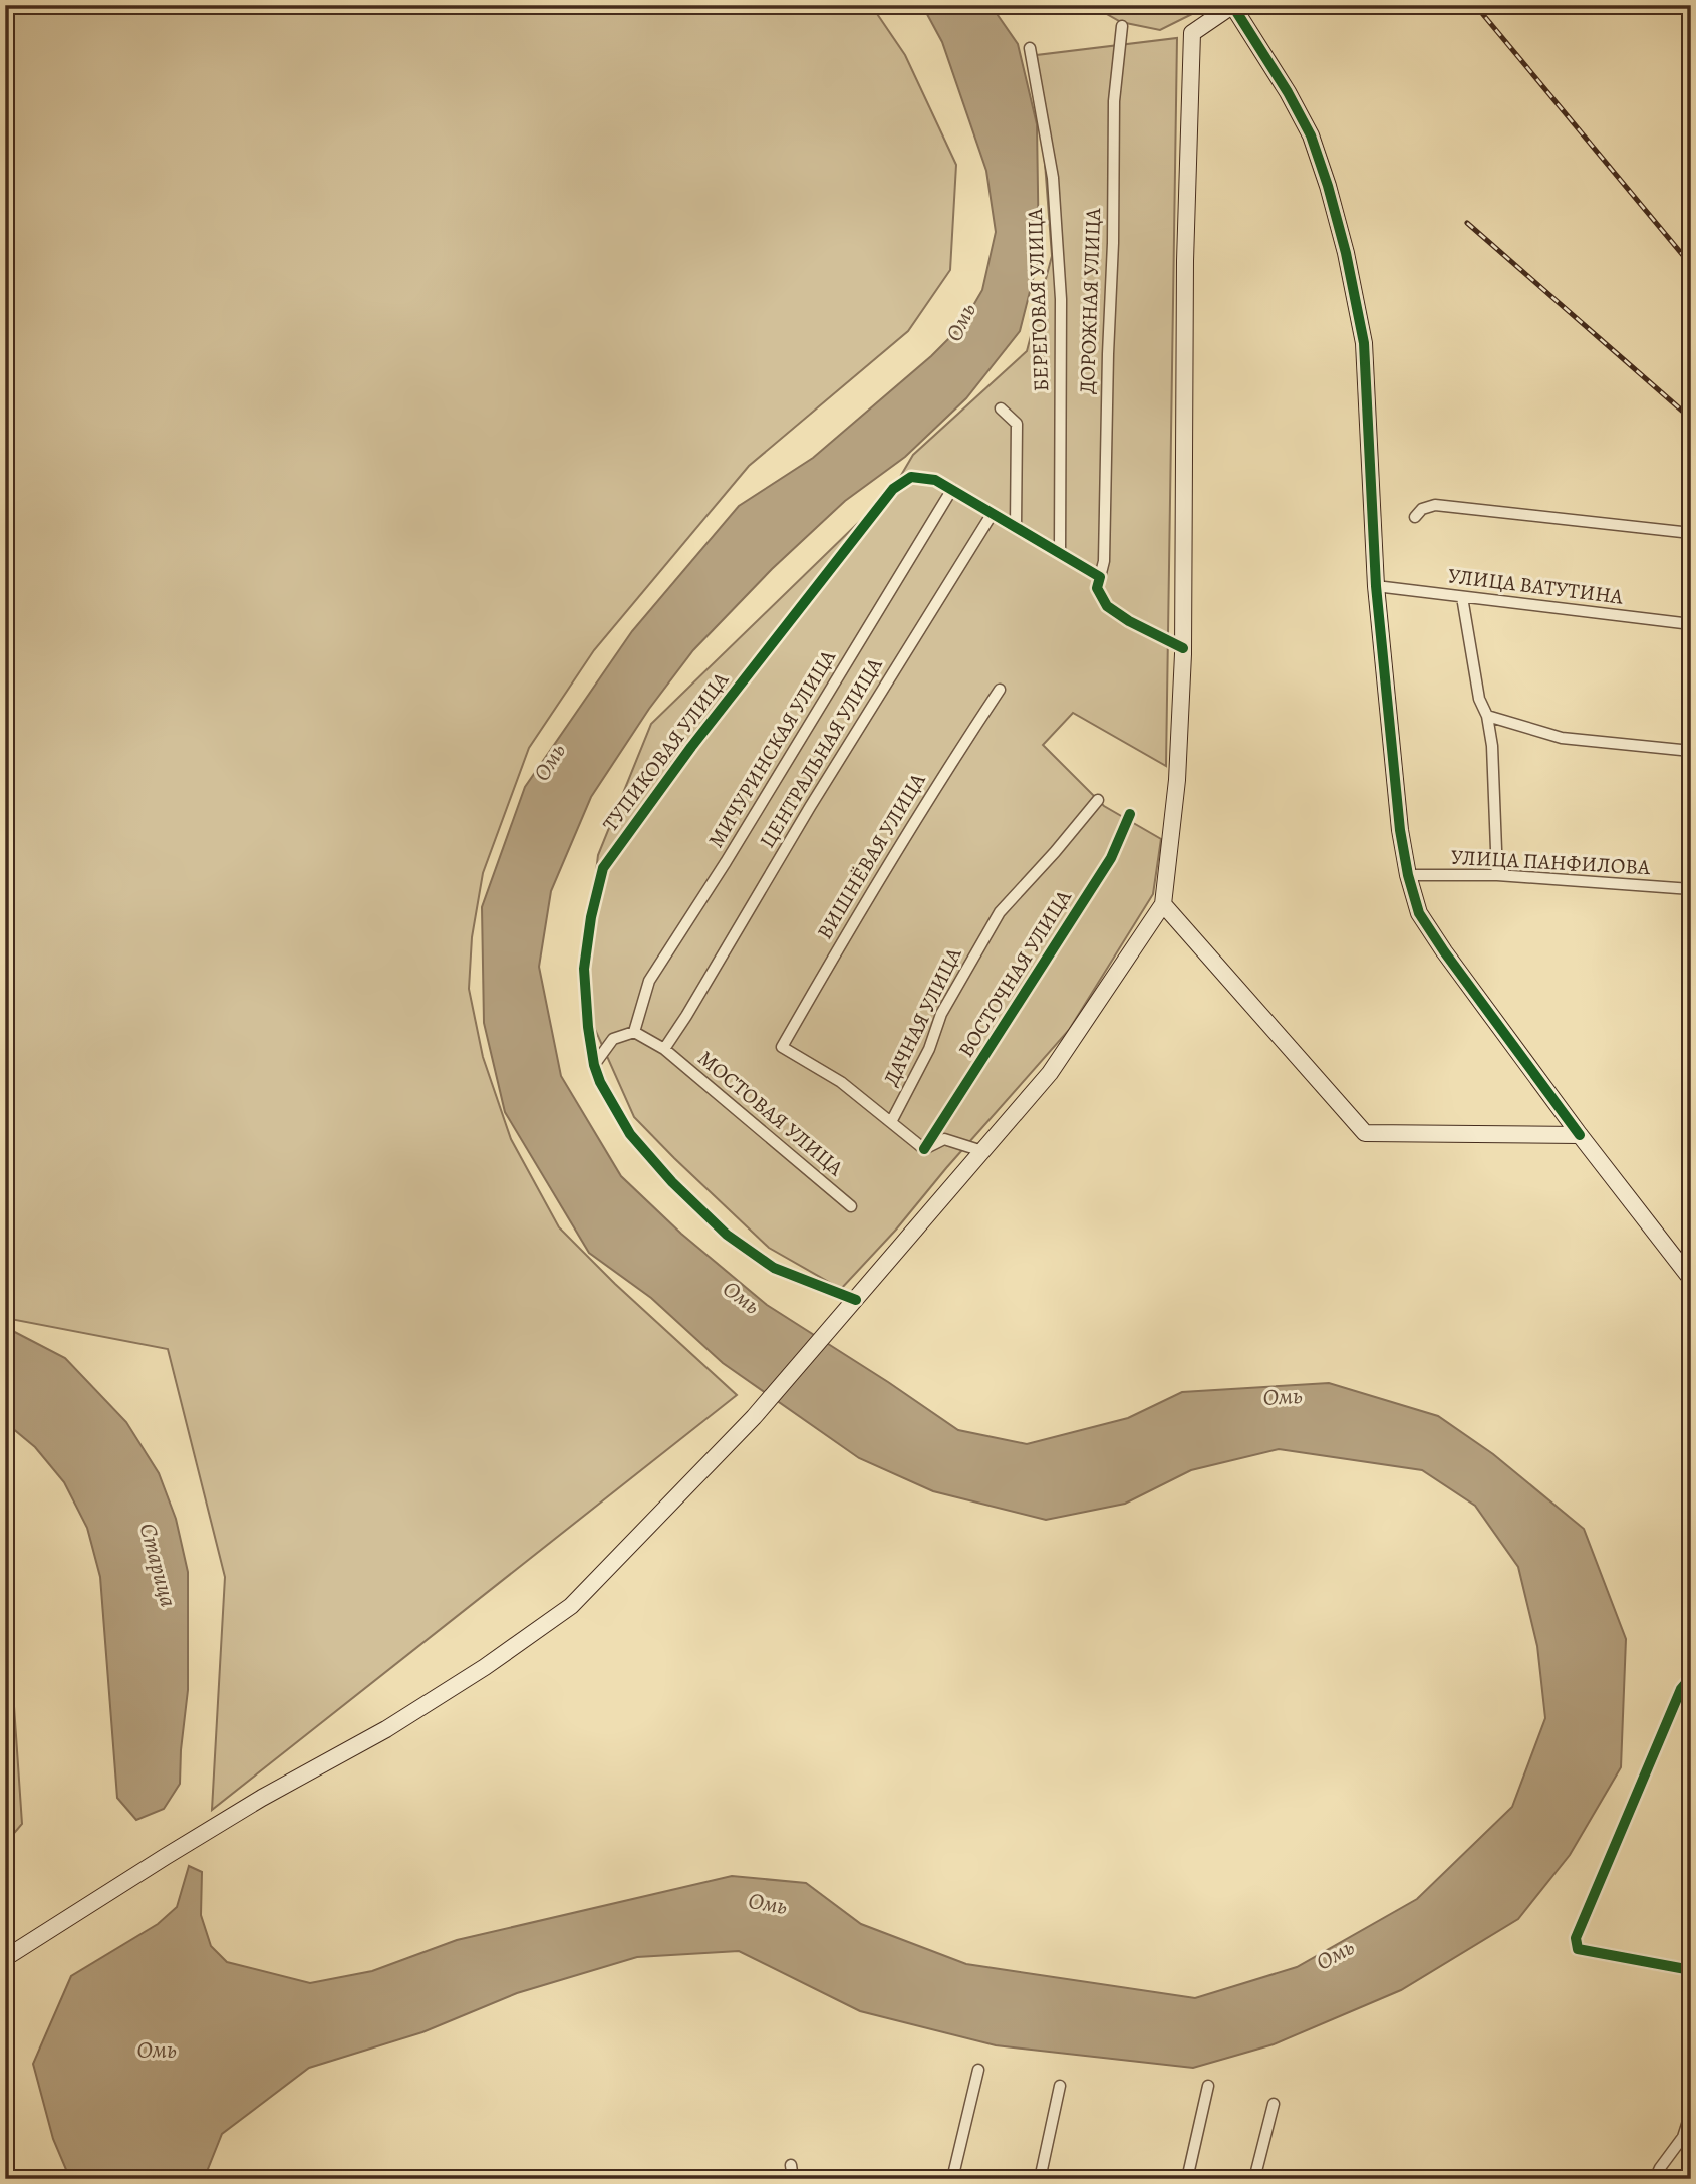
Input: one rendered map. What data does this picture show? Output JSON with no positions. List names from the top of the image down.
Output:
{
  "streets": {
    "street": [
      "БЕРЕГОВАЯ УЛИЦА",
      "ДОРОЖНАЯ УЛИЦА",
      "УЛИЦА ВАТУТИНА",
      "МИЧУРИНСКАЯ УЛИЦА",
      "ТУПИКОВАЯ УЛИЦА",
      "ЦЕНТРАЛЬНАЯ УЛИЦА",
      "ВИШНЁВАЯ УЛИЦА",
      "УЛИЦА ПАНФИЛОВА",
      "ВОСТОЧНАЯ УЛИЦА",
      "ДАЧНАЯ УЛИЦА",
      "МОСТОВАЯ УЛИЦА"
    ]
  },
  "crossings": [
    ["МИЧУРИНСКАЯ УЛИЦА", "ТУПИКОВАЯ УЛИЦА"],
    ["МИЧУРИНСКАЯ УЛИЦА", "МОСТОВАЯ УЛИЦА"],
    ["ЦЕНТРАЛЬНАЯ УЛИЦА", "МОСТОВАЯ УЛИЦА"],
    ["ВИШНЁВАЯ УЛИЦА", "ДАЧНАЯ УЛИЦА"]
  ],
  "water": ["Омь", "Старица"]
}
